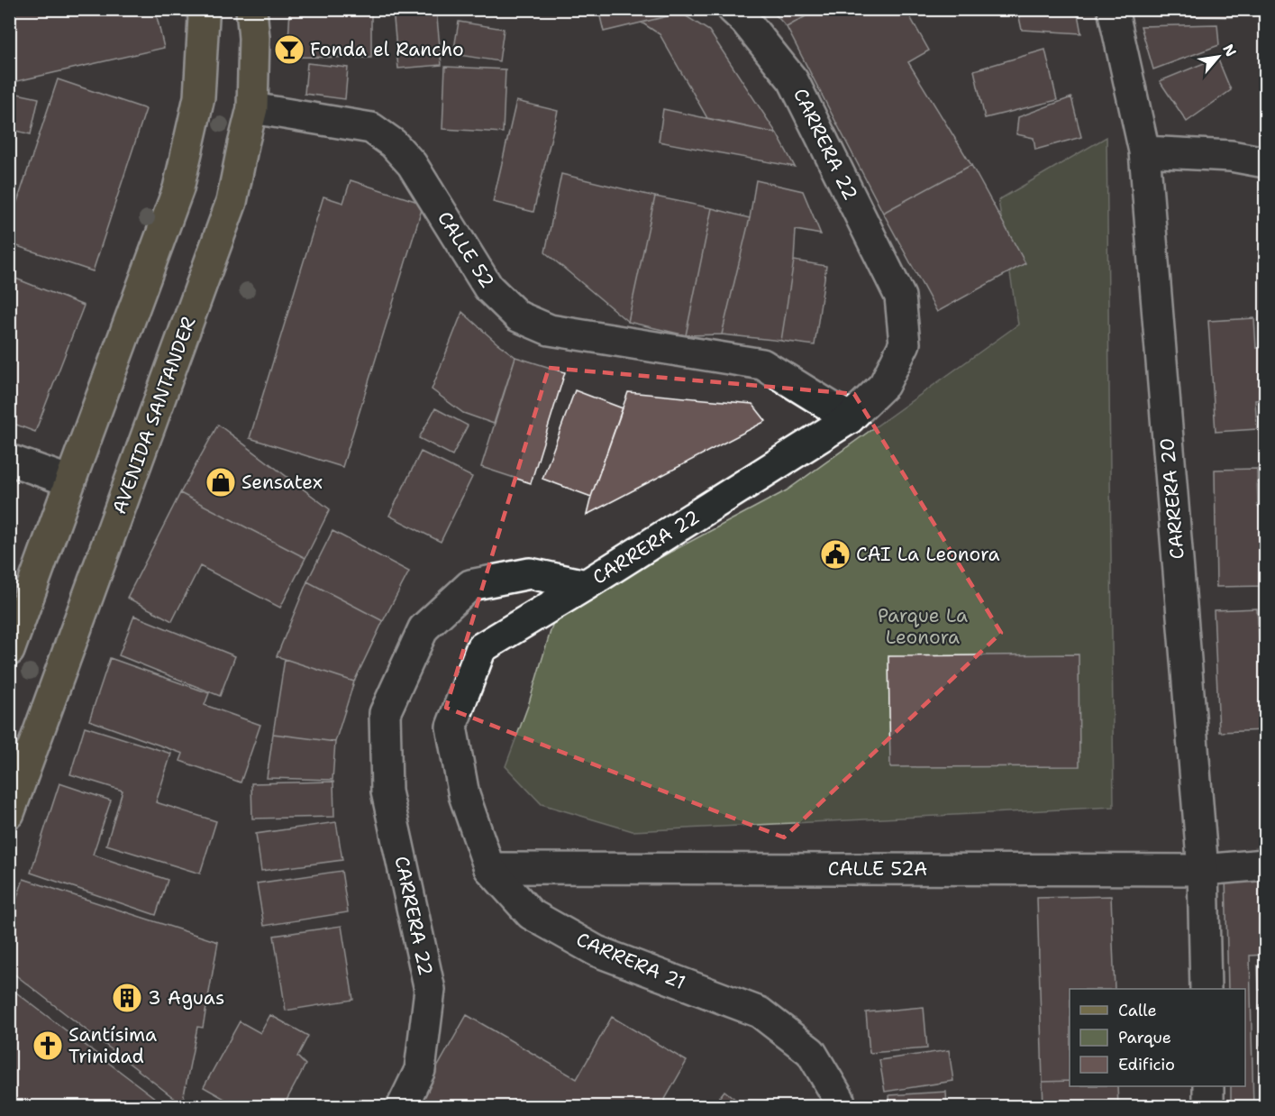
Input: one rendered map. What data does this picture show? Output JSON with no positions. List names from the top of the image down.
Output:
{
  "streets": {
    "main road": [
      "CARRERA 22",
      "CALLE 52",
      "AVENIDA SANTANDER",
      "CARRERA 20",
      "CALLE 52A",
      "CARRERA 21"
    ]
  },
  "crossings": [
    ["CARRERA 22", "CALLE 52"],
    ["CARRERA 22", "CARRERA 21"],
    ["CALLE 52", "AVENIDA SANTANDER"],
    ["CARRERA 20", "CALLE 52A"],
    ["CALLE 52A", "CARRERA 21"]
  ],
  "parks": ["Parque La Leonora"],
  "places": {
    "bar": ["Fonda el Rancho"],
    "shop": ["Sensatex"],
    "public building": ["CAI La Leonora"],
    "building": ["3 Aguas"],
    "church": ["Santísima Trinidad"]
  },
  "legend": ["Calle", "Parque", "Edificio"],
  "north": "top right"
}
